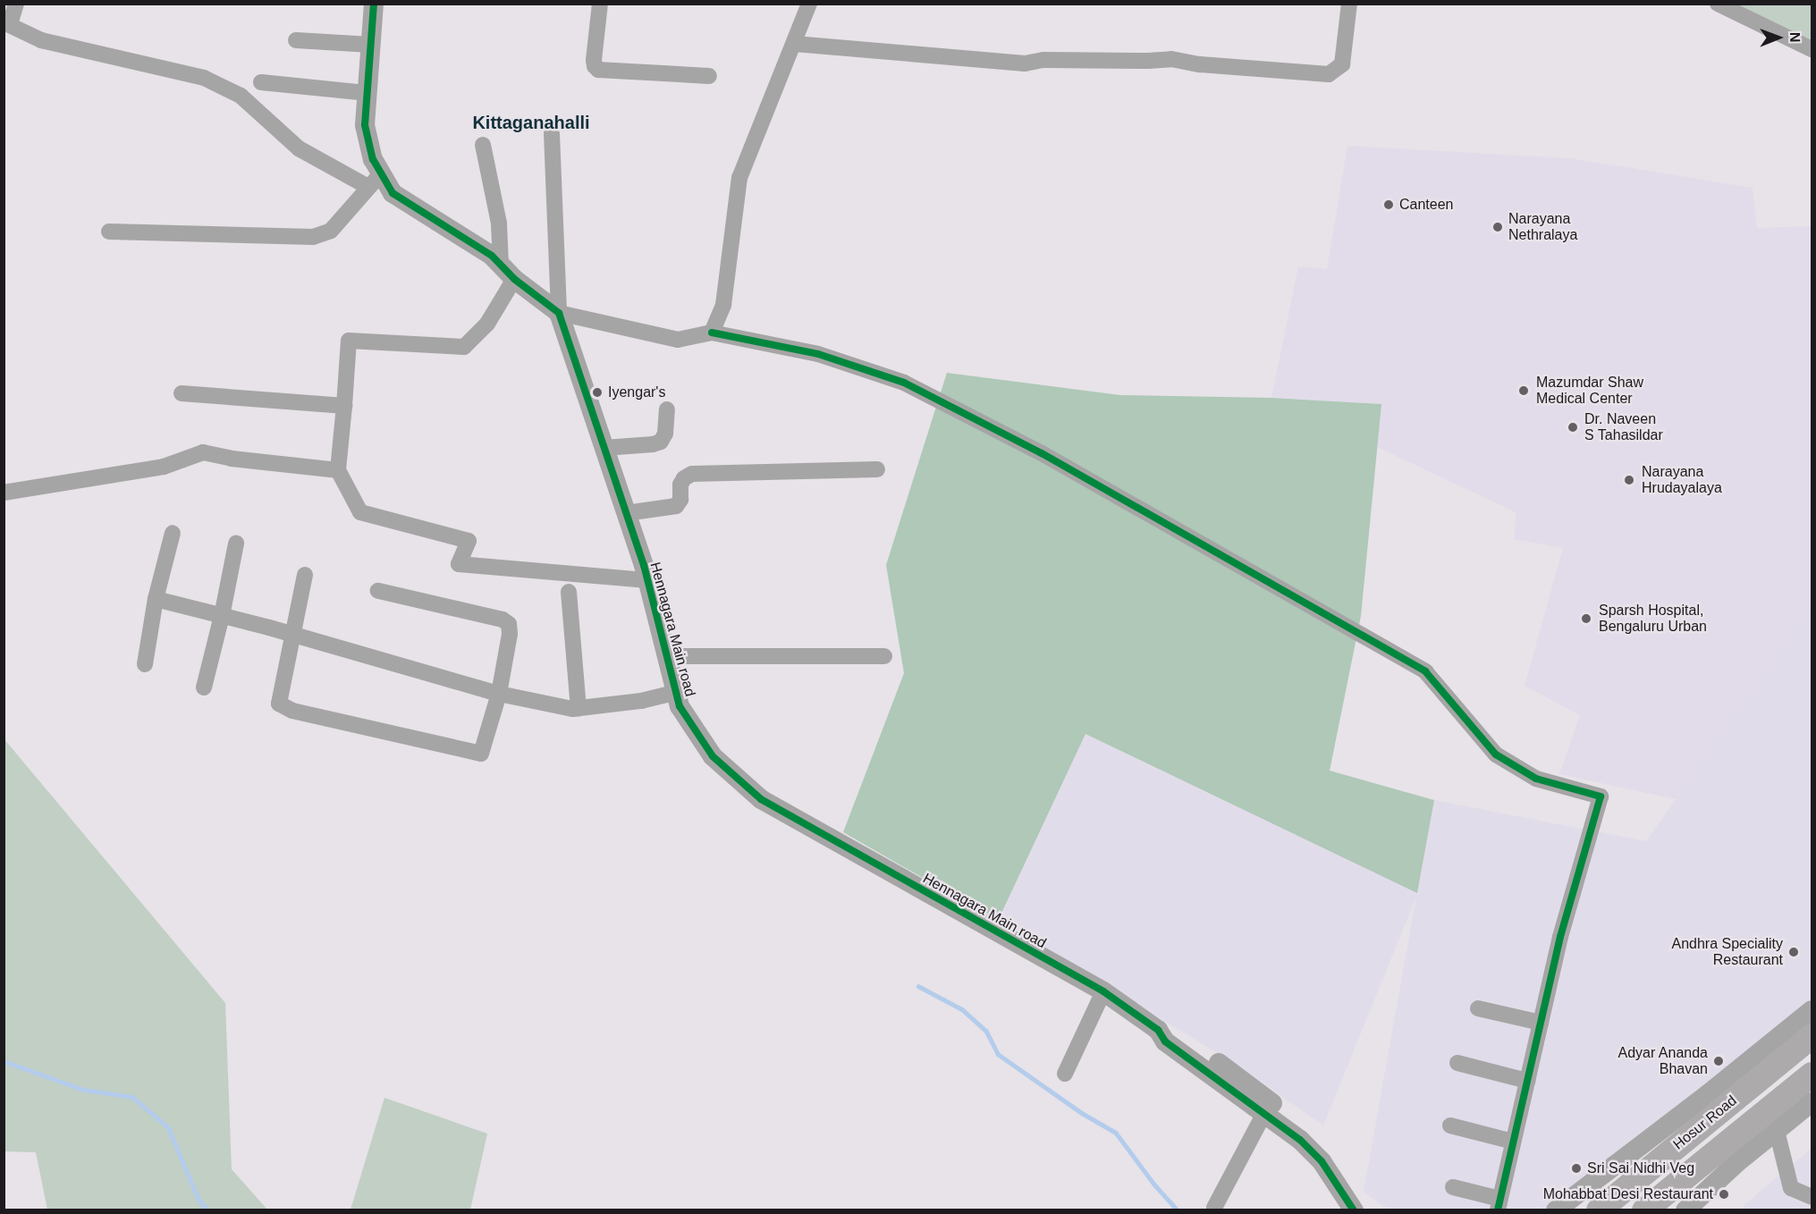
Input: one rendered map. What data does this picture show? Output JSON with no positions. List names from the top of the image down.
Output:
{
  "streets": {
    "highway": ["Hosur Road"],
    "street": ["Hennagara Main road"]
  },
  "districts": ["Kittaganahalli"],
  "places": [
    "Canteen",
    "Narayana Nethralaya",
    "Mazumdar Shaw Medical Center",
    "Iyengar's",
    "Dr. Naveen S Tahasildar",
    "Narayana Hrudayalaya",
    "Sparsh Hospital, Bengaluru Urban",
    "Andhra Speciality Restaurant",
    "Adyar Ananda Bhavan",
    "Sri Sai Nidhi Veg",
    "Mohabbat Desi Restaurant"
  ],
  "north": "right"
}
